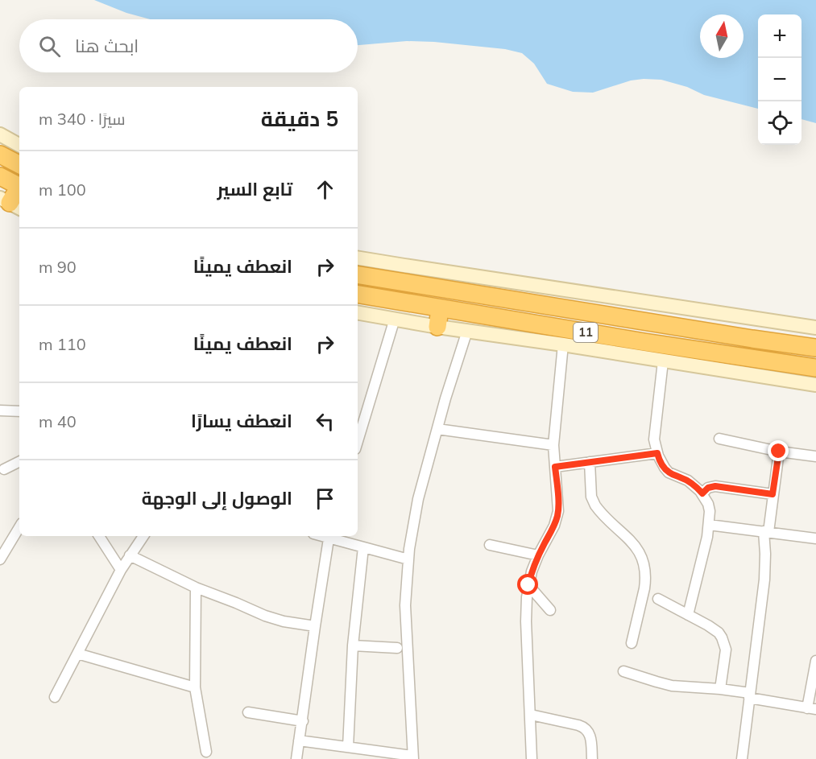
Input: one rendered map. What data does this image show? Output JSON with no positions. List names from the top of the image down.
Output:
{
  "streets": {
    "highway": ["11"]
  },
  "north": "top",
  "page": {
    "map_buttons": ["+", "−"],
    "search": "ابحث هنا",
    "heading": ["5 دقيقة", "سيرًا · 340 m"],
    "list": [
      ["تابع السير", "100 m"],
      ["انعطف يمينًا", "90 m"],
      ["انعطف يمينًا", "110 m"],
      ["انعطف يسارًا", "40 m"],
      "الوصول إلى الوجهة"
    ]
  }
}
